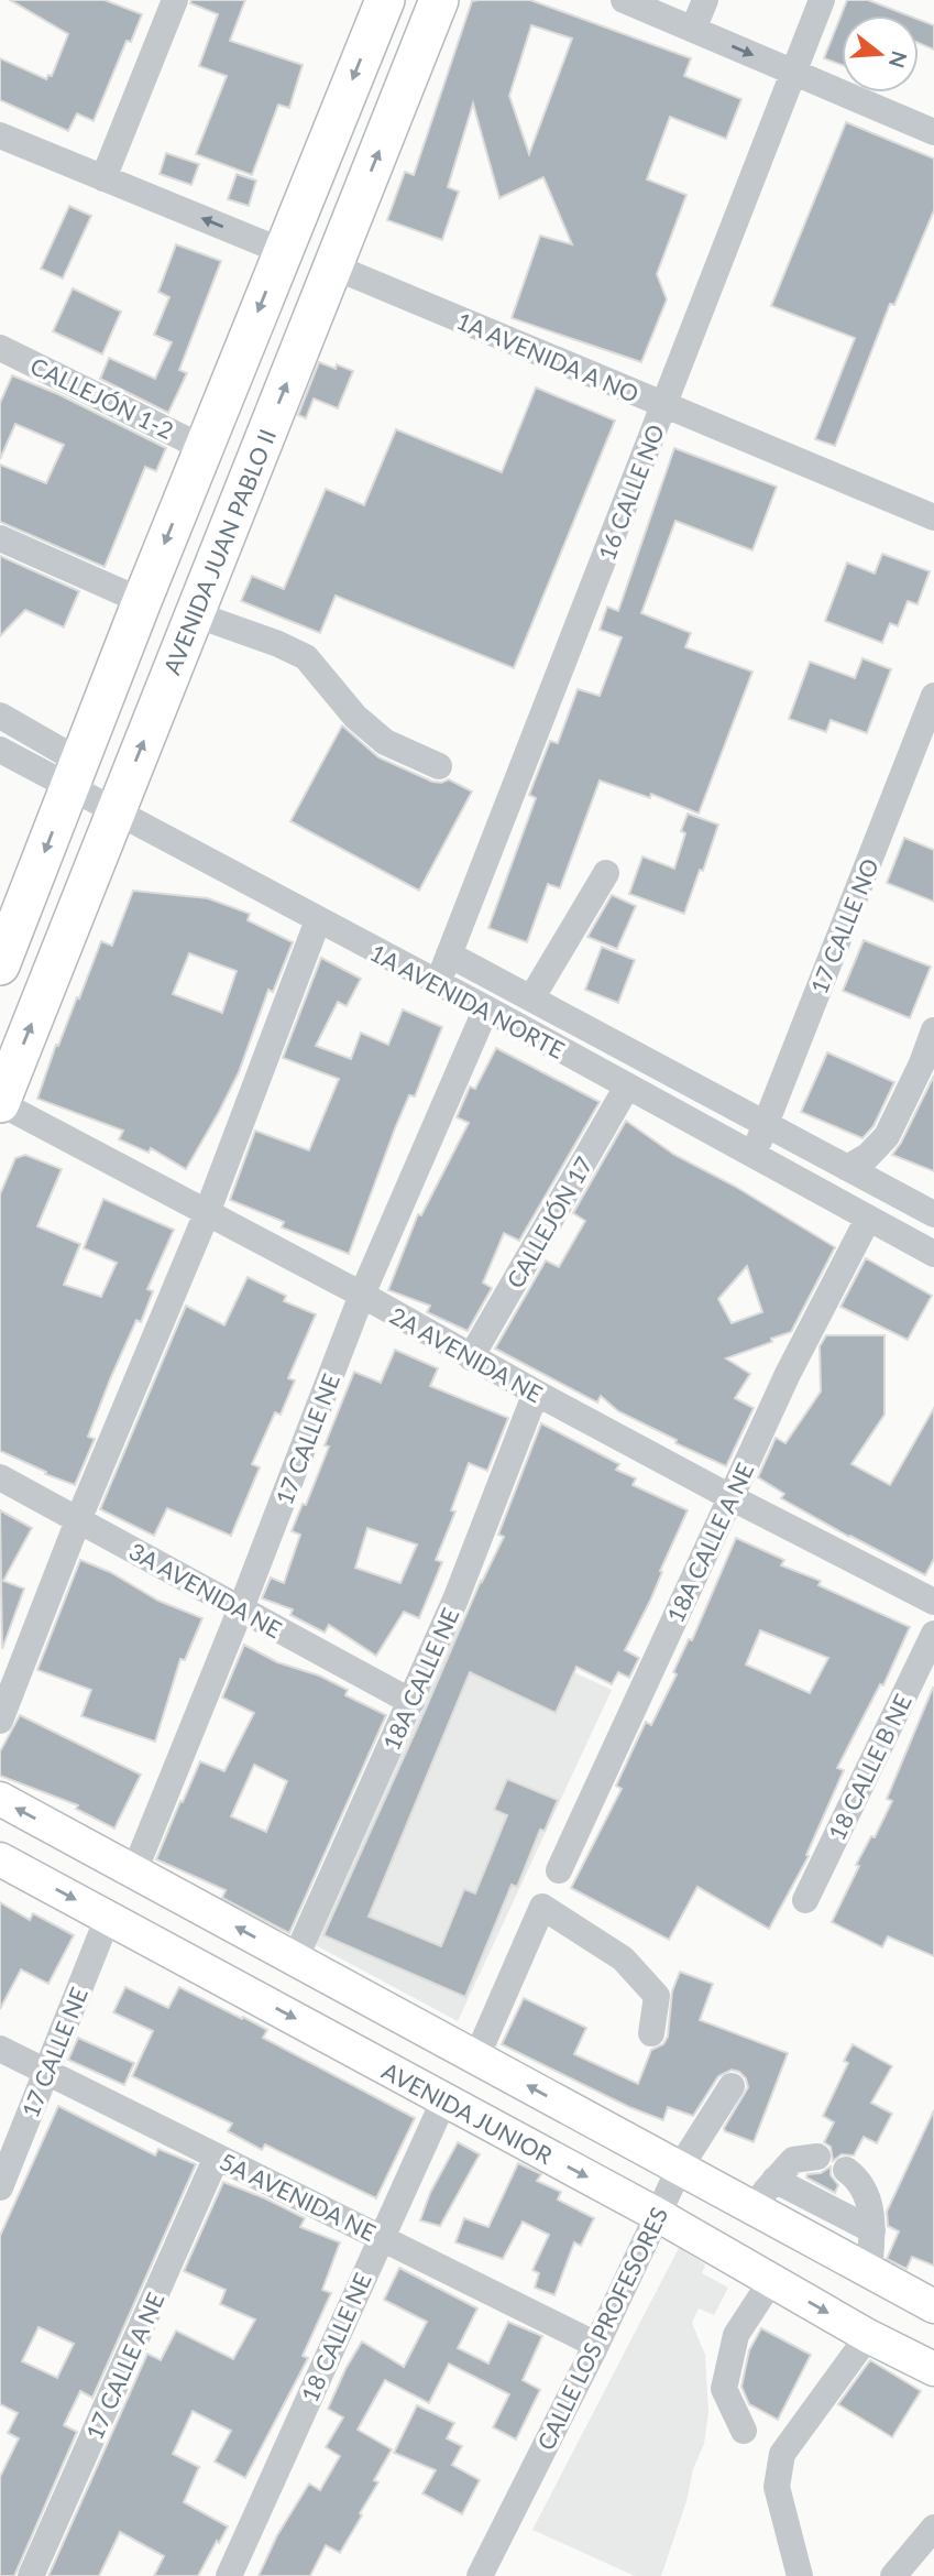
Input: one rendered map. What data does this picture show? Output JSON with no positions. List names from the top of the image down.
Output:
{
  "streets": {
    "highway": ["AVENIDA JUAN PABLO II"],
    "main road": ["AVENIDA JUNIOR"],
    "street": [
      "1A AVENIDA A NO",
      "CALLEJÓN 1-2",
      "16 CALLE NO",
      "17 CALLE NO",
      "1A AVENIDA NORTE",
      "CALLEJÓN 17",
      "2A AVENIDA NE",
      "17 CALLE NE",
      "18A CALLE A NE",
      "3A AVENIDA NE",
      "18A CALLE NE",
      "18 CALLE B NE",
      "5A AVENIDA NE",
      "CALLE LOS PROFESORES",
      "18 CALLE NE",
      "17 CALLE A NE"
    ]
  },
  "crossings": [
    ["1A AVENIDA A NO", "16 CALLE NO"],
    ["1A AVENIDA A NO", "AVENIDA JUAN PABLO II"],
    ["16 CALLE NO", "1A AVENIDA NORTE"],
    ["AVENIDA JUAN PABLO II", "1A AVENIDA NORTE"],
    ["AVENIDA JUAN PABLO II", "2A AVENIDA NE"],
    ["17 CALLE NO", "1A AVENIDA NORTE"],
    ["1A AVENIDA NORTE", "CALLEJÓN 17"],
    ["1A AVENIDA NORTE", "17 CALLE NE"],
    ["1A AVENIDA NORTE", "18A CALLE A NE"],
    ["CALLEJÓN 17", "2A AVENIDA NE"],
    ["2A AVENIDA NE", "17 CALLE NE"],
    ["2A AVENIDA NE", "18A CALLE A NE"],
    ["2A AVENIDA NE", "18A CALLE NE"],
    ["17 CALLE NE", "3A AVENIDA NE"],
    ["17 CALLE NE", "AVENIDA JUNIOR"],
    ["17 CALLE NE", "5A AVENIDA NE"],
    ["3A AVENIDA NE", "18A CALLE NE"],
    ["AVENIDA JUNIOR", "CALLE LOS PROFESORES"],
    ["AVENIDA JUNIOR", "18 CALLE NE"],
    ["5A AVENIDA NE", "CALLE LOS PROFESORES"],
    ["5A AVENIDA NE", "18 CALLE NE"],
    ["5A AVENIDA NE", "17 CALLE A NE"]
  ],
  "north": "right"
}
